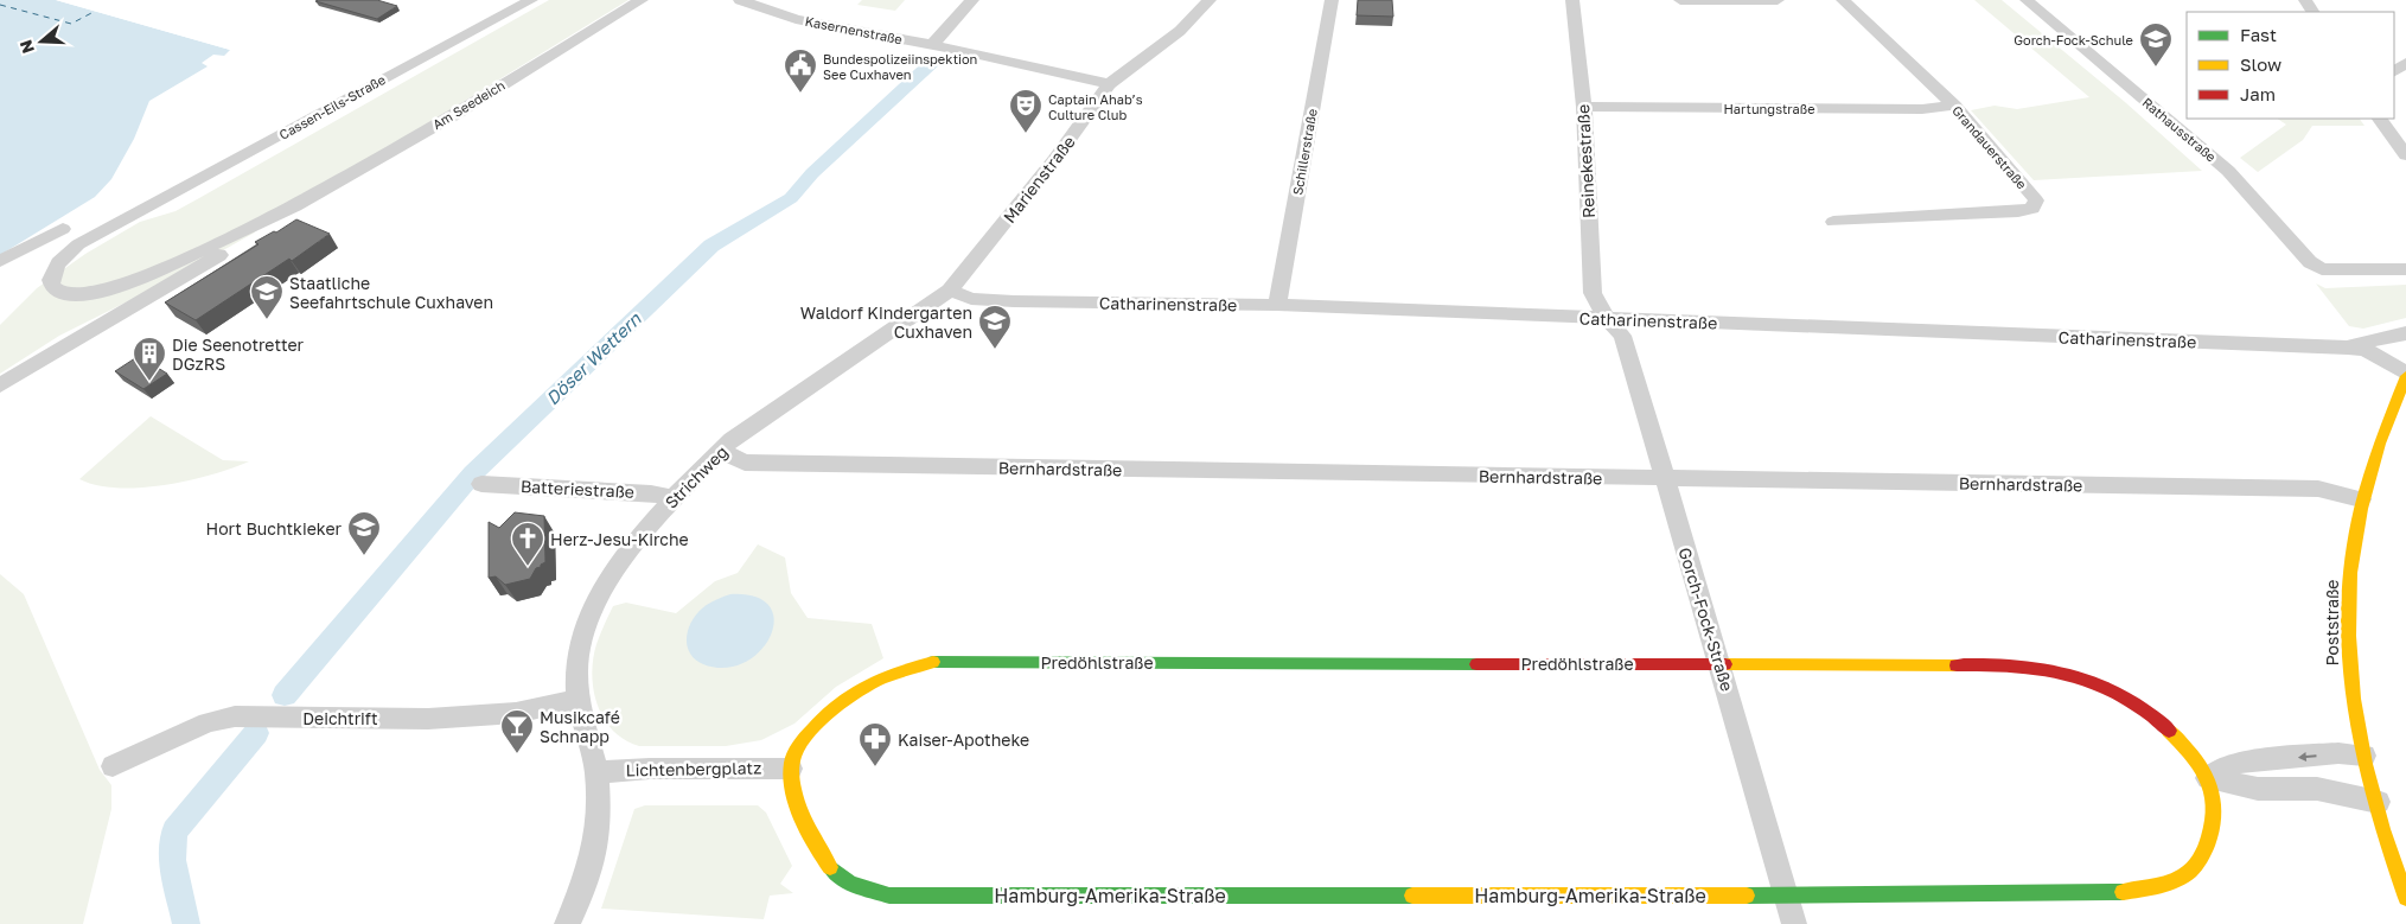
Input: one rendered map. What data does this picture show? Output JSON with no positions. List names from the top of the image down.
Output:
{
  "streets": {
    "street": [
      "Kasernenstraße",
      "Am Seedeich",
      "Cassen-Eils-Straße",
      "Hartungstraße",
      "Rathausstraße",
      "Grandauerstraße",
      "Schillerstraße",
      "Reinekestraße",
      "Marienstraße",
      "Catharinenstraße",
      "Bernhardstraße",
      "Strichweg",
      "Batteriestraße",
      "Gorch-Fock-Straße",
      "Poststraße",
      "Predöhlstraße",
      "Deichtrift",
      "Lichtenbergplatz",
      "Hamburg-Amerika-Straße"
    ]
  },
  "crossings": [
    ["Kasernenstraße", "Marienstraße"],
    ["Am Seedeich", "Cassen-Eils-Straße"],
    ["Hartungstraße", "Grandauerstraße"],
    ["Hartungstraße", "Reinekestraße"],
    ["Schillerstraße", "Catharinenstraße"],
    ["Reinekestraße", "Catharinenstraße"],
    ["Reinekestraße", "Gorch-Fock-Straße"],
    ["Marienstraße", "Catharinenstraße"],
    ["Marienstraße", "Strichweg"],
    ["Catharinenstraße", "Gorch-Fock-Straße"],
    ["Catharinenstraße", "Poststraße"],
    ["Bernhardstraße", "Strichweg"],
    ["Bernhardstraße", "Gorch-Fock-Straße"],
    ["Bernhardstraße", "Poststraße"],
    ["Strichweg", "Batteriestraße"],
    ["Strichweg", "Deichtrift"],
    ["Strichweg", "Lichtenbergplatz"],
    ["Gorch-Fock-Straße", "Predöhlstraße"],
    ["Gorch-Fock-Straße", "Hamburg-Amerika-Straße"],
    ["Predöhlstraße", "Lichtenbergplatz"],
    ["Predöhlstraße", "Hamburg-Amerika-Straße"],
    ["Lichtenbergplatz", "Hamburg-Amerika-Straße"]
  ],
  "water": ["Döser Wettern"],
  "places": {
    "school or university": [
      "Gorch-Fock-Schule",
      "Staatliche Seefahrtschule Cuxhaven",
      "Waldorf Kindergarten Cuxhaven",
      "Hort Buchtkieker"
    ],
    "public building": ["Bundespolizeiinspektion See Cuxhaven"],
    "theatre": ["Captain Ahab’s Culture Club"],
    "building": ["Die Seenotretter DGzRS"],
    "church": ["Herz-Jesu-Kirche"],
    "bar": ["Musikcafé Schnapp"],
    "pharmacy": ["Kaiser-Apotheke"]
  },
  "legend": ["Fast", "Slow", "Jam"],
  "north": "left"
}
